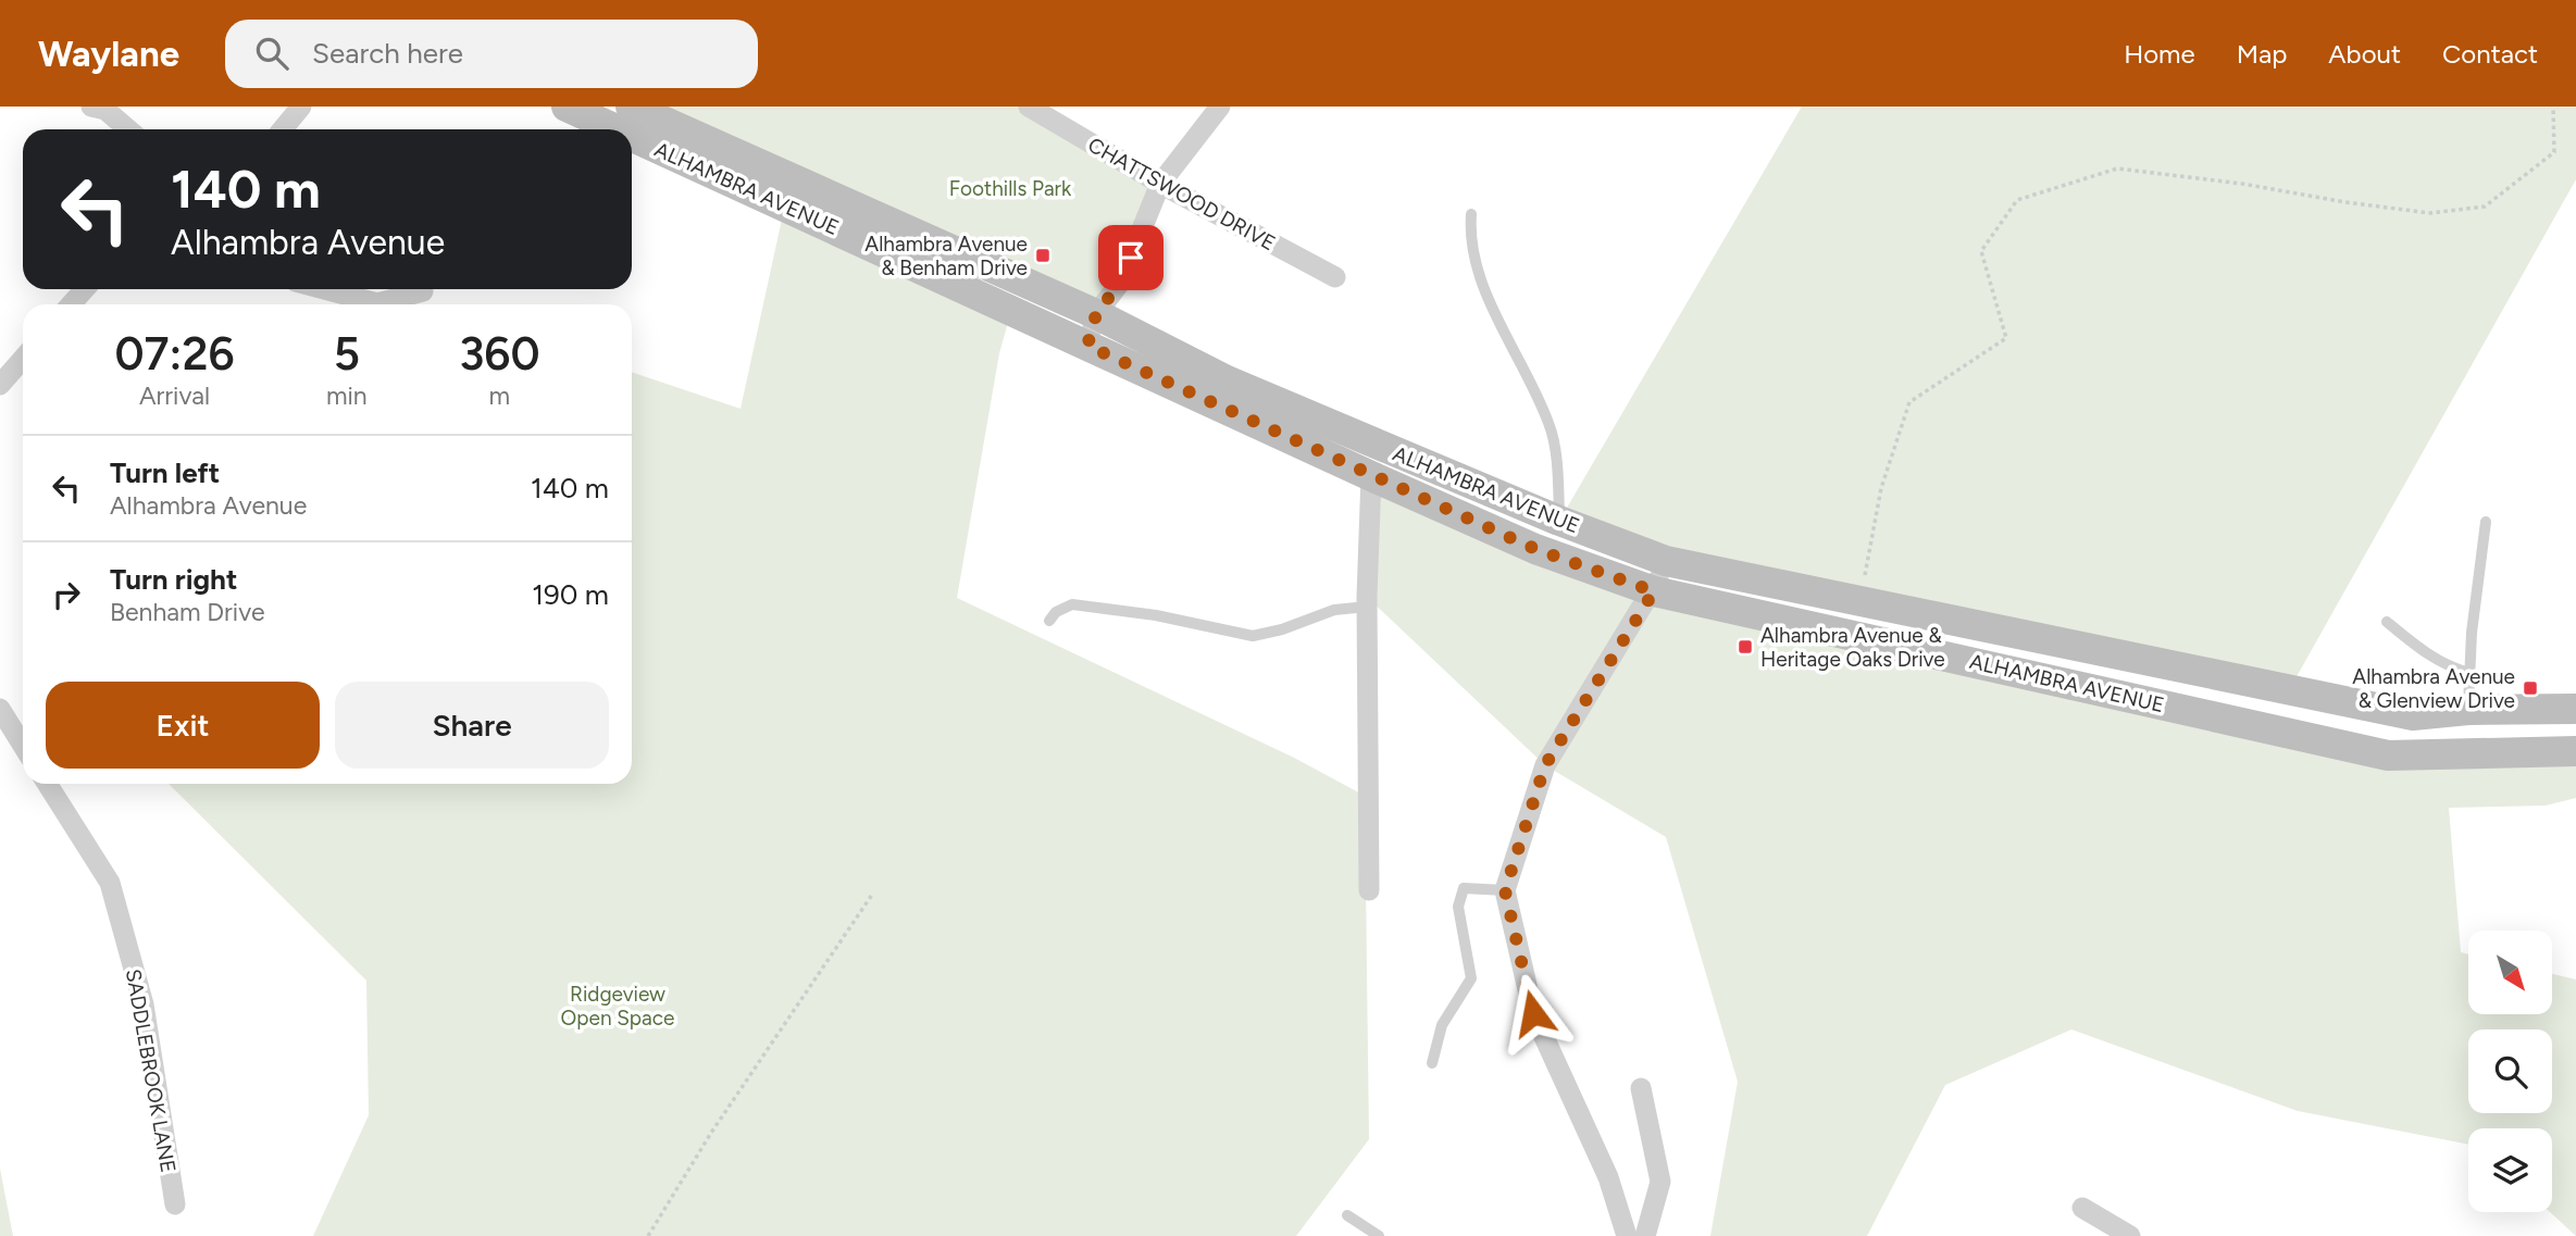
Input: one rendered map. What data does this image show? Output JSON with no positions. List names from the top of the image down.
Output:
{
  "streets": {
    "main road": ["ALHAMBRA AVENUE"],
    "street": ["CHATTSWOOD DRIVE", "SADDLEBROOK LANE"]
  },
  "parks": ["Foothills Park", "Ridgeview Open Space"],
  "places": {
    "transit": ["Alhambra Avenue & Benham Drive", "Alhambra Avenue & Heritage Oaks Drive", "Alhambra Avenue & Glenview Drive"]
  },
  "north": "bottom right",
  "page": {
    "header": "Waylane",
    "search": "Search here",
    "nav": [
      "Home",
      "Map",
      "About",
      "Contact"
    ],
    "turn": ["140 m", "Alhambra Avenue"],
    "eta": [
      "07:26",
      "Arrival",
      "5",
      "min",
      "360",
      "m"
    ],
    "list": [
      {
        "name": "Turn left",
        "note": "Alhambra Avenue",
        "value": "140 m"
      },
      {
        "name": "Turn right",
        "note": "Benham Drive",
        "value": "190 m"
      }
    ],
    "buttons": ["Exit", "Share"]
  }
}
